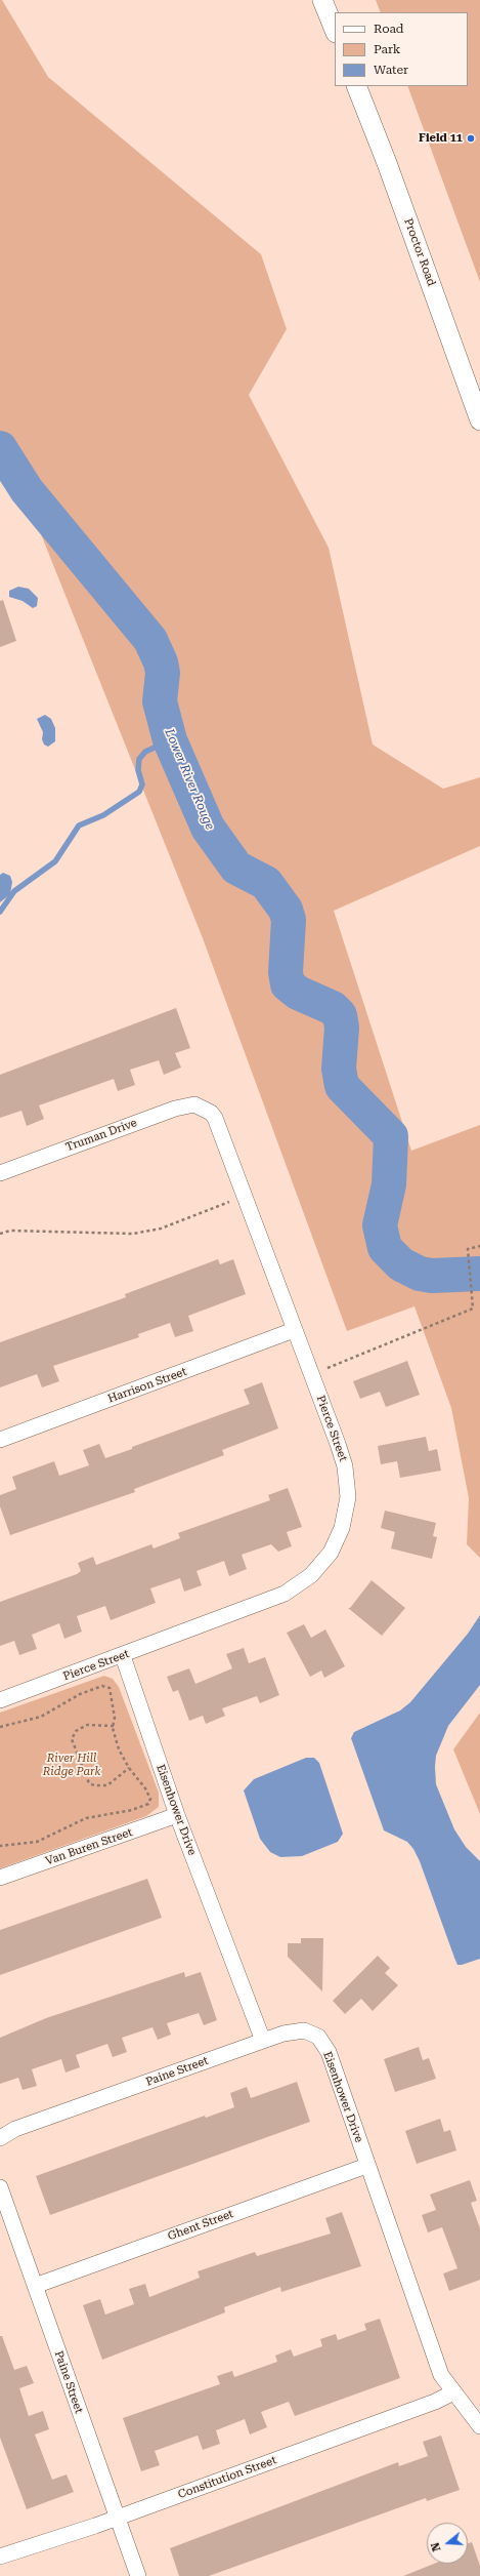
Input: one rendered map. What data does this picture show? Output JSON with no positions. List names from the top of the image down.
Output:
{
  "streets": {
    "street": [
      "Proctor Road",
      "Truman Drive",
      "Harrison Street",
      "Pierce Street",
      "Eisenhower Drive",
      "Van Buren Street",
      "Paine Street",
      "Ghent Street",
      "Constitution Street"
    ]
  },
  "crossings": [
    ["Truman Drive", "Pierce Street"],
    ["Harrison Street", "Pierce Street"],
    ["Pierce Street", "Eisenhower Drive"],
    ["Eisenhower Drive", "Van Buren Street"],
    ["Eisenhower Drive", "Paine Street"],
    ["Eisenhower Drive", "Ghent Street"],
    ["Eisenhower Drive", "Constitution Street"],
    ["Paine Street", "Ghent Street"],
    ["Paine Street", "Constitution Street"]
  ],
  "water": ["Lower River Rouge"],
  "parks": ["River Hill Ridge Park"],
  "places": ["Field 11"],
  "legend": ["Road", "Park", "Water"],
  "north": "left"
}
